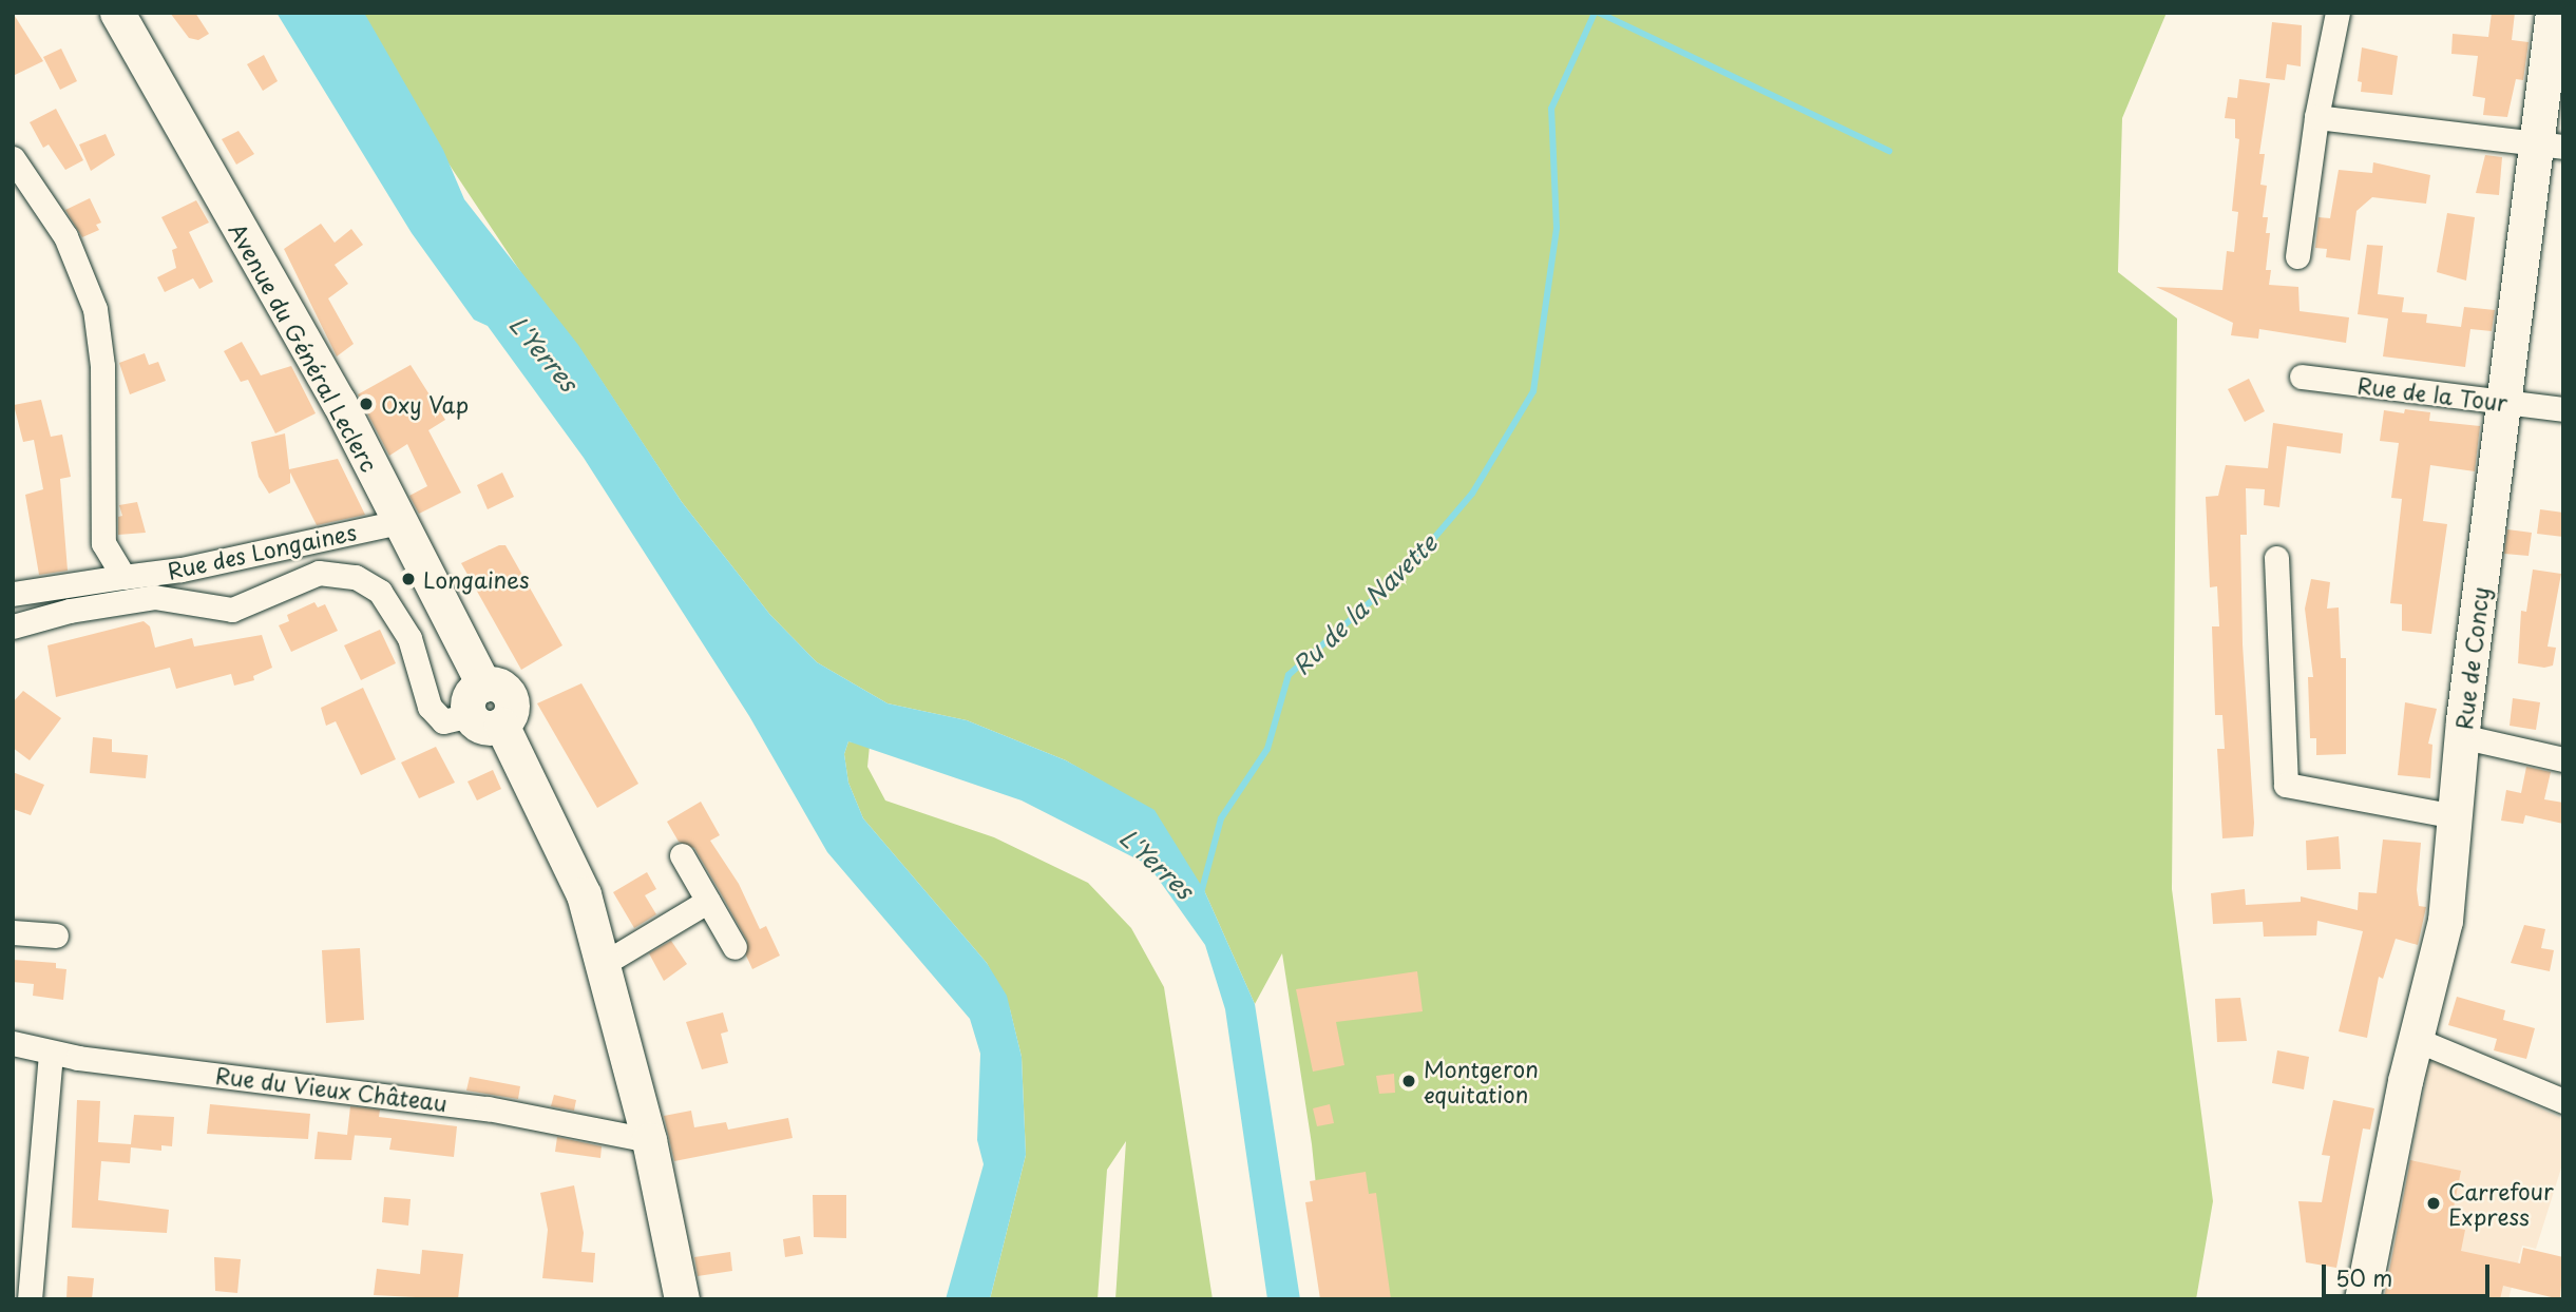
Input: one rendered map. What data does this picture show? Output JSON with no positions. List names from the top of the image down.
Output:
{
  "streets": {
    "street": [
      "Avenue du Général Leclerc",
      "Rue de la Tour",
      "Rue des Longaines",
      "Rue de Concy",
      "Rue du Vieux Château"
    ]
  },
  "crossings": [
    ["Avenue du Général Leclerc", "Rue des Longaines"],
    ["Avenue du Général Leclerc", "Rue du Vieux Château"],
    ["Rue de la Tour", "Rue de Concy"]
  ],
  "water": ["L'Yerres", "Ru de la Navette"],
  "places": [
    "Oxy Vap",
    "Longaines",
    "Montgeron equitation",
    "Carrefour Express"
  ],
  "scale_bar": "50 m"
}
